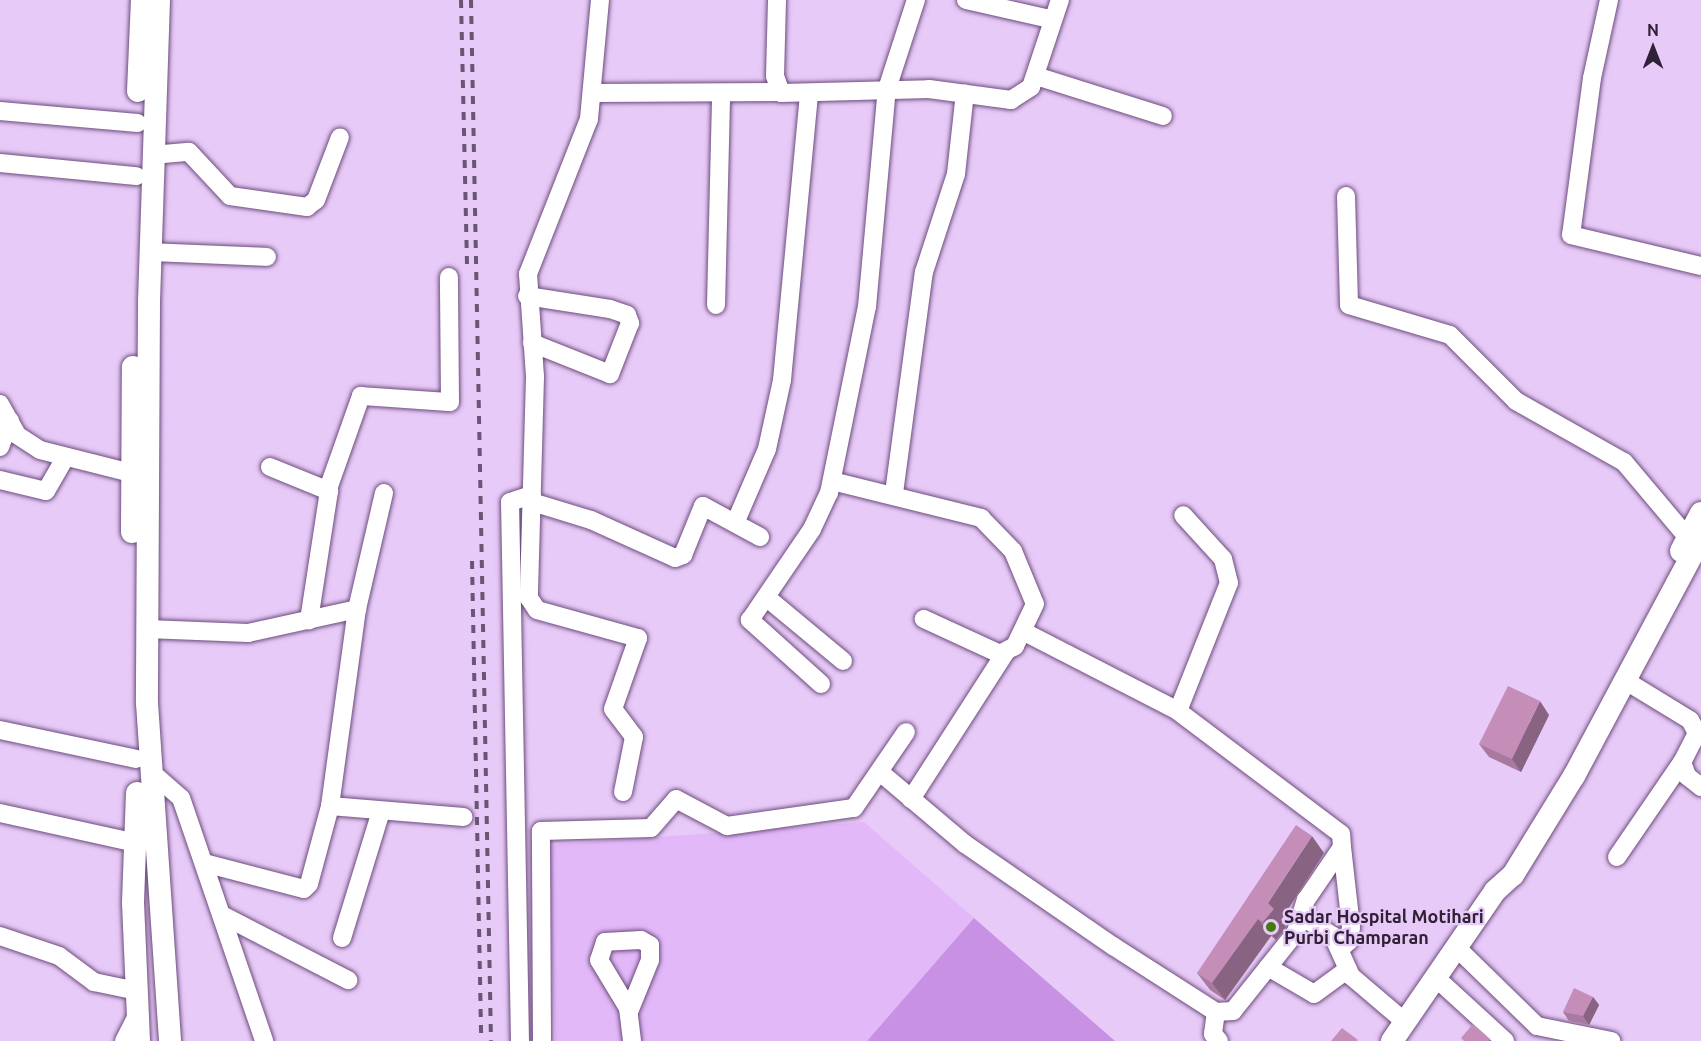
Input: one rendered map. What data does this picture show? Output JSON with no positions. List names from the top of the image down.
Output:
{
  "places": ["Sadar Hospital Motihari Purbi Champaran"],
  "north": "top"
}
